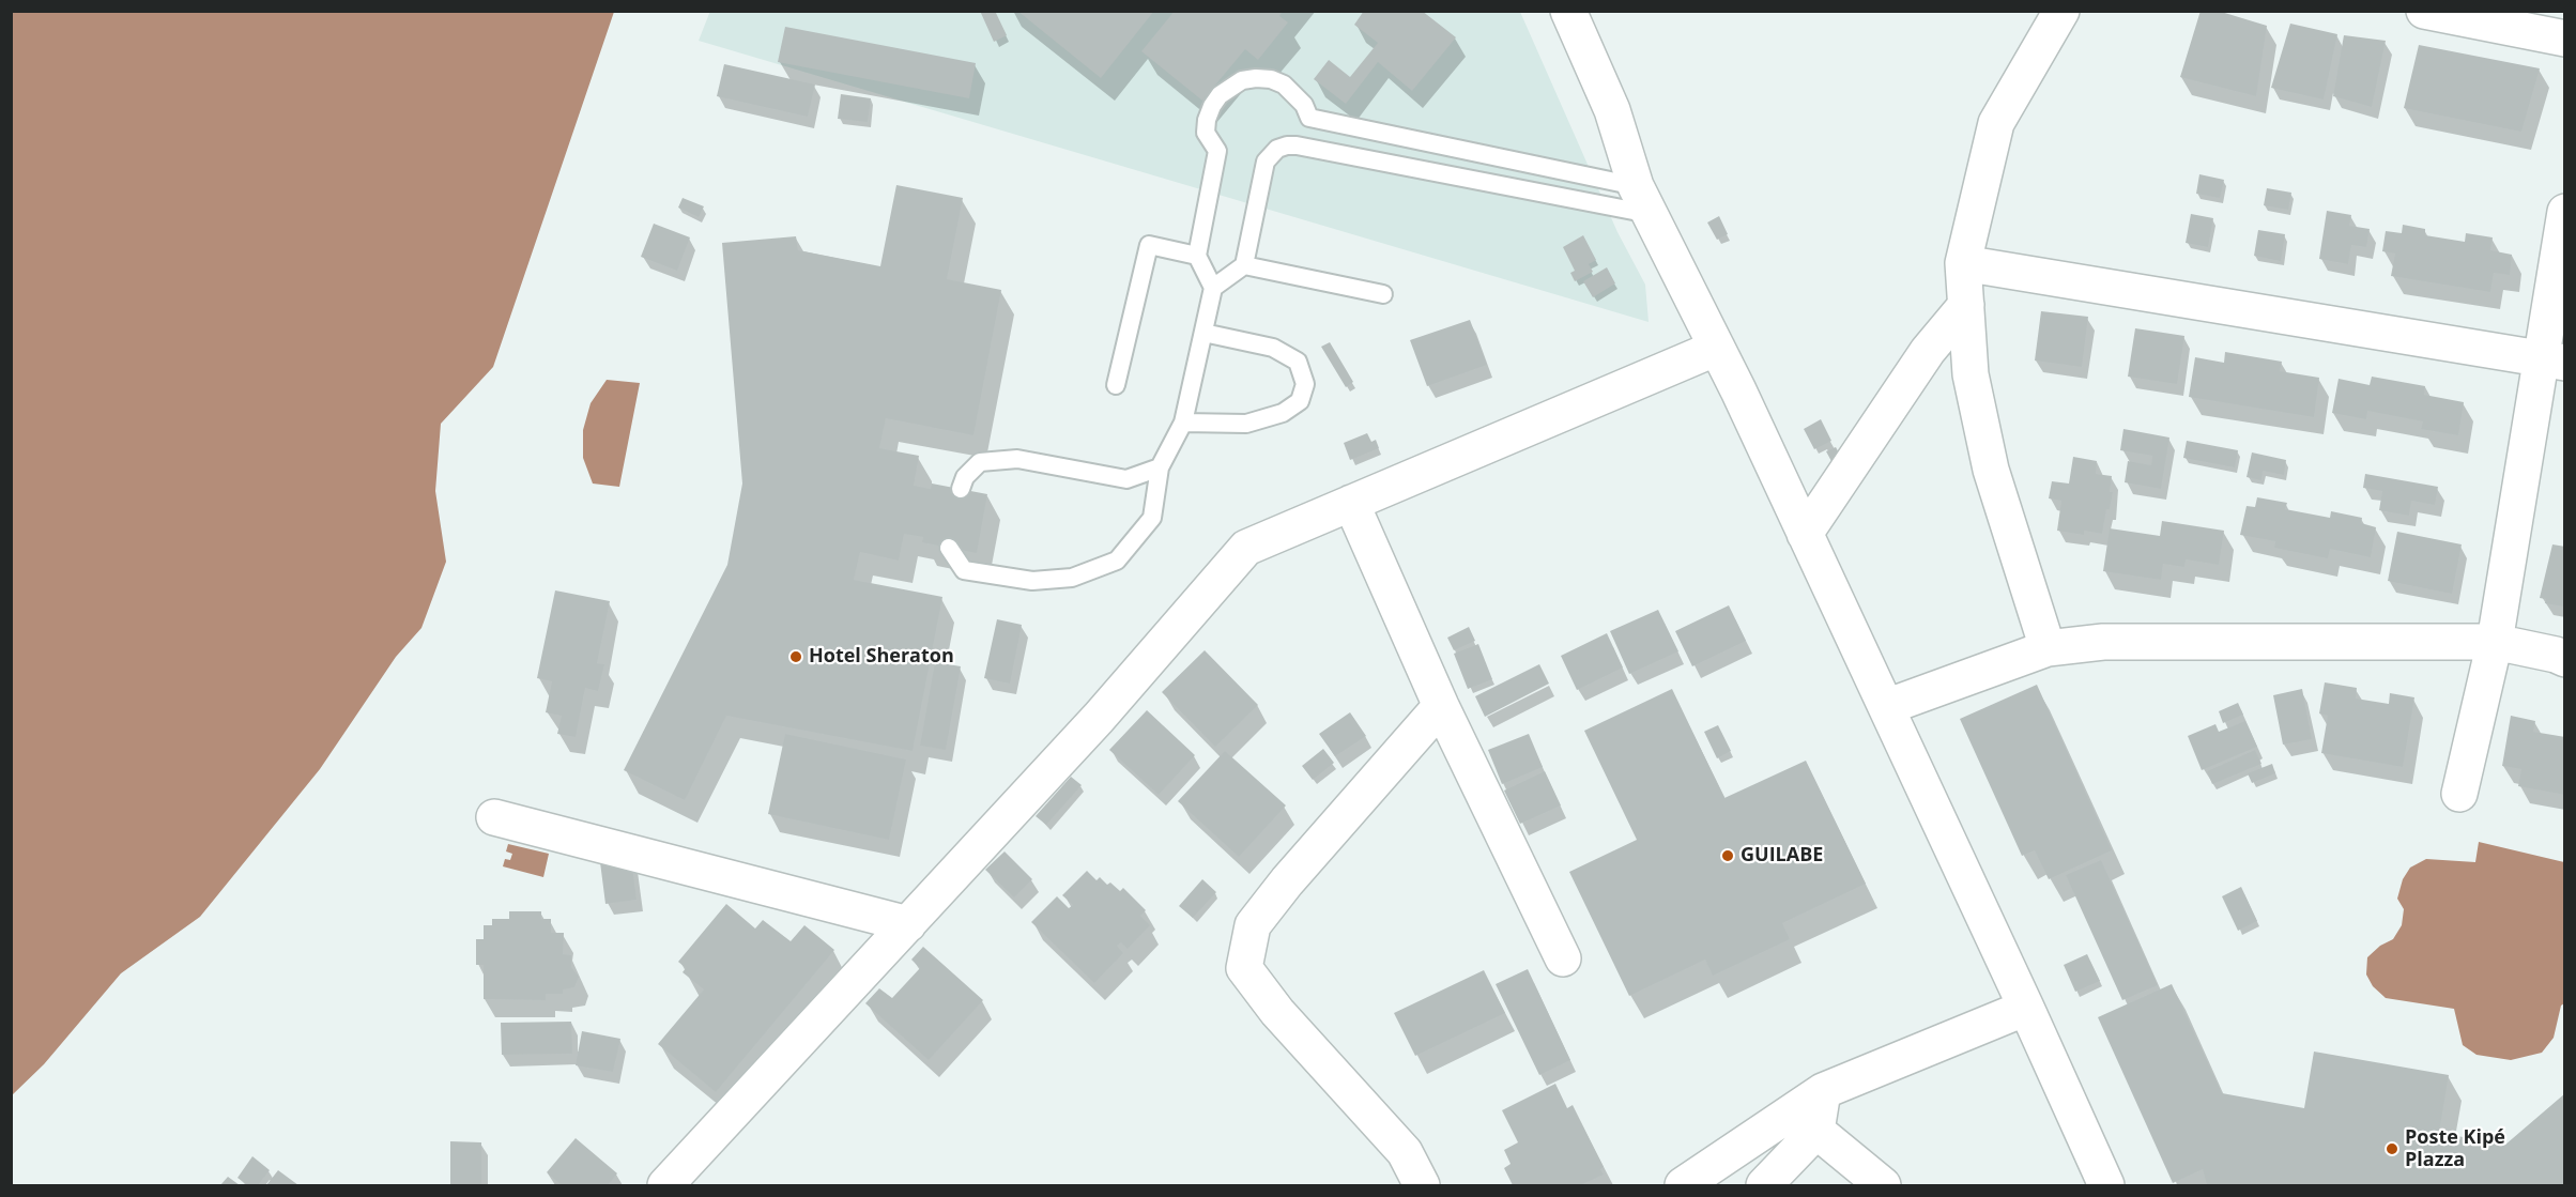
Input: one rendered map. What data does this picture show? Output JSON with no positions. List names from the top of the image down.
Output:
{
  "places": ["Hotel Sheraton", "GUILABE", "Poste Kipé Plazza"]
}
